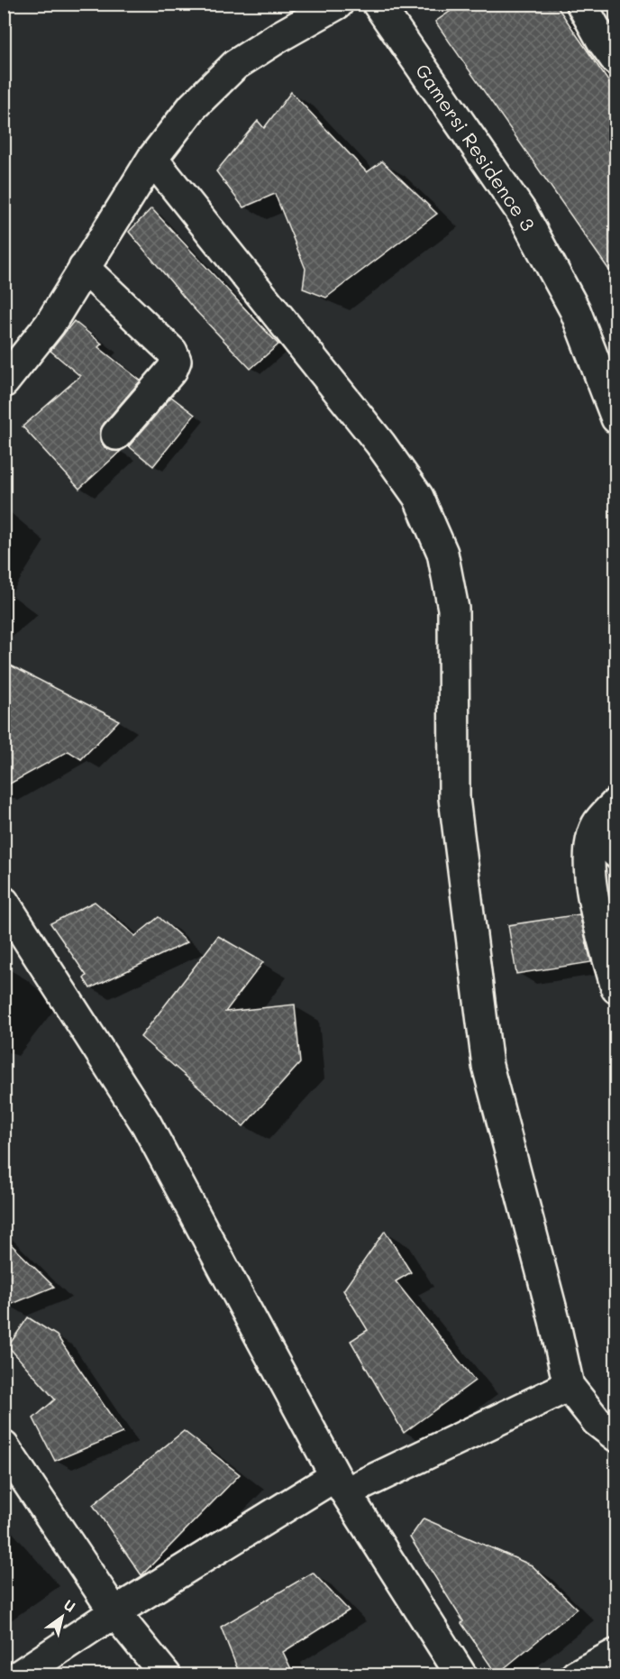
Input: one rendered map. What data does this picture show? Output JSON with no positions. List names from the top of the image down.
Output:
{
  "streets": {
    "street": ["Gamersi Residence 3"]
  },
  "north": "top right"
}
